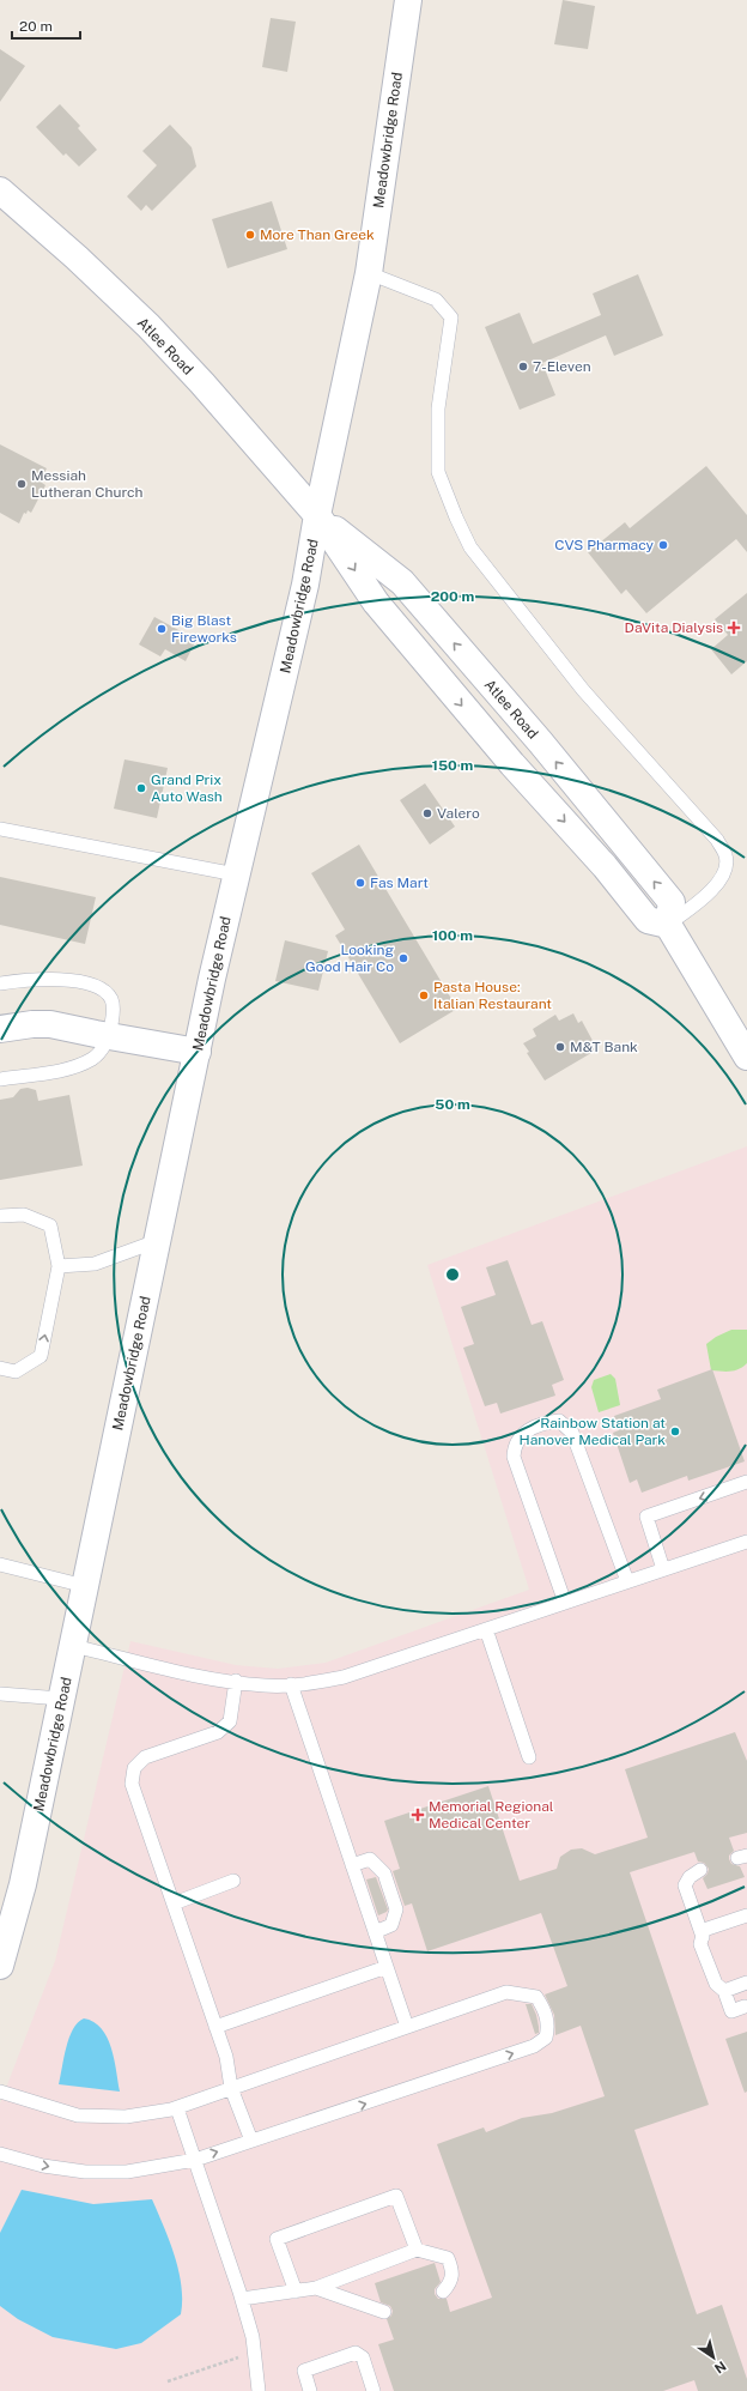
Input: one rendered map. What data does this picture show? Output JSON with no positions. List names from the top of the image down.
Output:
{
  "streets": {
    "main road": ["Meadowbridge Road", "Atlee Road"]
  },
  "crossings": [
    ["Meadowbridge Road", "Atlee Road"]
  ],
  "places": {
    "other": [
      "More Than Greek",
      "7-Eleven",
      "Messiah Lutheran Church",
      "CVS Pharmacy",
      "Big Blast Fireworks",
      "Grand Prix Auto Wash",
      "Valero",
      "Fas Mart",
      "Looking Good Hair Co",
      "Pasta House: Italian Restaurant",
      "M&T Bank",
      "Rainbow Station at Hanover Medical Park"
    ],
    "health": ["DaVita Dialysis", "Memorial Regional Medical Center"]
  },
  "scale_bar": "20 m",
  "north": "bottom right",
  "rings": [
    "200 m",
    "150 m",
    "100 m",
    "50 m"
  ]
}
